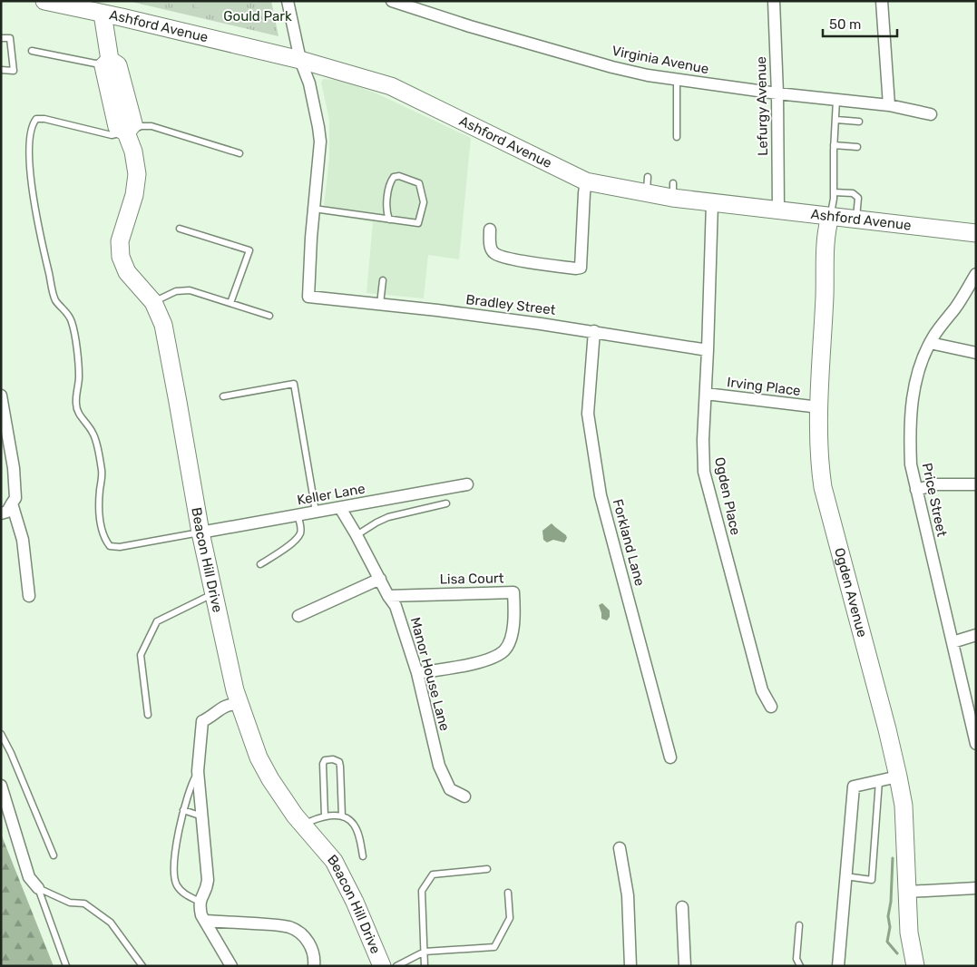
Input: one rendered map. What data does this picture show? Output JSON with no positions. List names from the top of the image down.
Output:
{
  "streets": {
    "street": [
      "Ashford Avenue",
      "Virginia Avenue",
      "Lefurgy Avenue",
      "Bradley Street",
      "Irving Place",
      "Keller Lane",
      "Ogden Place",
      "Price Street",
      "Forkland Lane",
      "Beacon Hill Drive",
      "Lisa Court",
      "Ogden Avenue",
      "Manor House Lane"
    ]
  },
  "crossings": [
    ["Ashford Avenue", "Lefurgy Avenue"],
    ["Ashford Avenue", "Ogden Place"],
    ["Ashford Avenue", "Beacon Hill Drive"],
    ["Ashford Avenue", "Ogden Avenue"],
    ["Virginia Avenue", "Lefurgy Avenue"],
    ["Bradley Street", "Ogden Place"],
    ["Bradley Street", "Forkland Lane"],
    ["Irving Place", "Ogden Place"],
    ["Irving Place", "Ogden Avenue"],
    ["Keller Lane", "Beacon Hill Drive"],
    ["Keller Lane", "Manor House Lane"],
    ["Lisa Court", "Manor House Lane"]
  ],
  "parks": ["Gould Park"],
  "scale_bar": "50 m"
}
